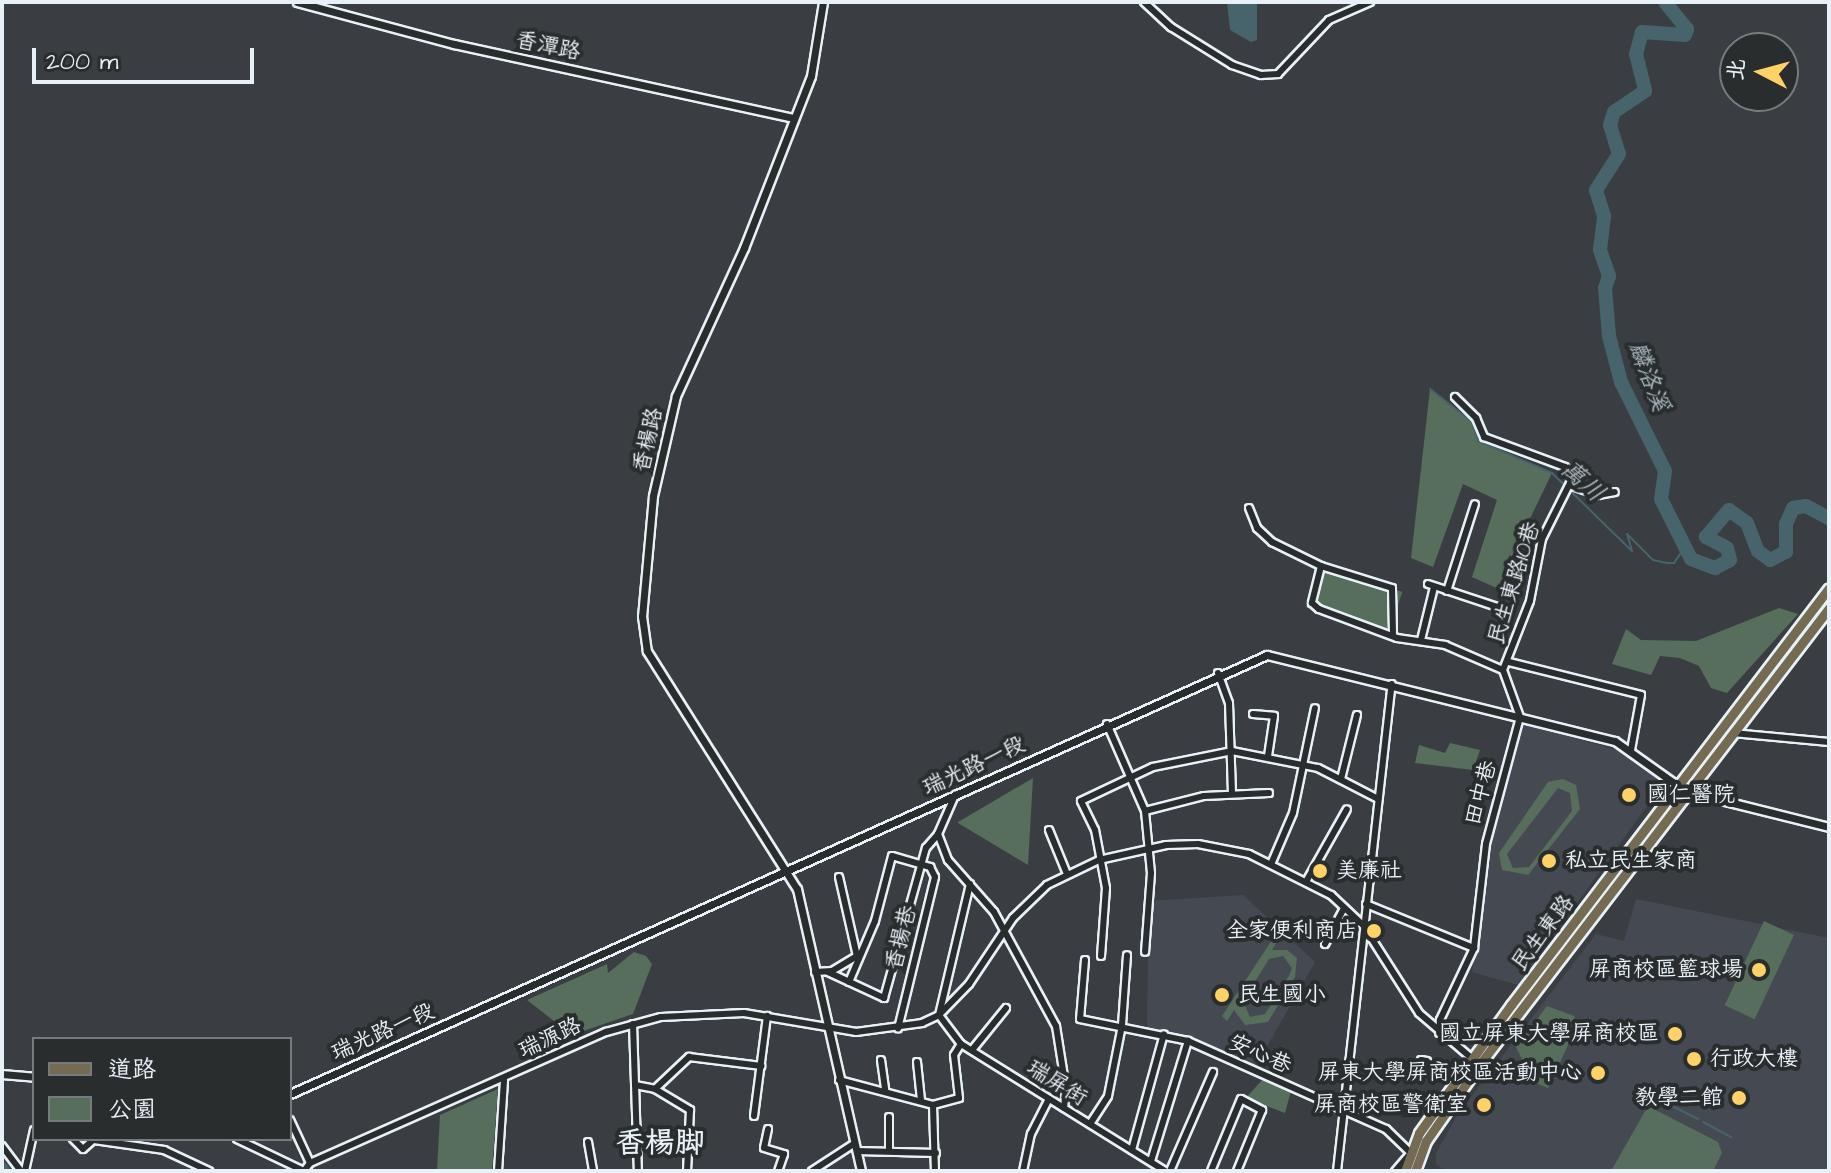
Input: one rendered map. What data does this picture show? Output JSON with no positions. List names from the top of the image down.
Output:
{
  "streets": {
    "main road": ["民生東路"],
    "street": [
      "香潭路",
      "香楊路",
      "民生東路10巷",
      "瑞光路一段",
      "田中巷",
      "香揚巷",
      "瑞源路",
      "安心巷",
      "瑞屏街"
    ]
  },
  "crossings": [
    ["香潭路", "香楊路"],
    ["香楊路", "瑞光路一段"],
    ["民生東路10巷", "瑞光路一段"],
    ["瑞光路一段", "田中巷"],
    ["瑞光路一段", "民生東路"],
    ["民生東路", "安心巷"]
  ],
  "districts": ["香楊脚"],
  "water": ["麟洛溪", "萬川"],
  "places": [
    "國仁醫院",
    "私立民生家商",
    "美廉社",
    "全家便利商店",
    "屏商校區籃球場",
    "民生國小",
    "國立屏東大學屏商校區",
    "行政大樓",
    "屏東大學屏商校區活動中心",
    "教學二館",
    "屏商校區警衛室"
  ],
  "legend": ["道路", "公園"],
  "scale_bar": "200 m",
  "north": "left"
}
